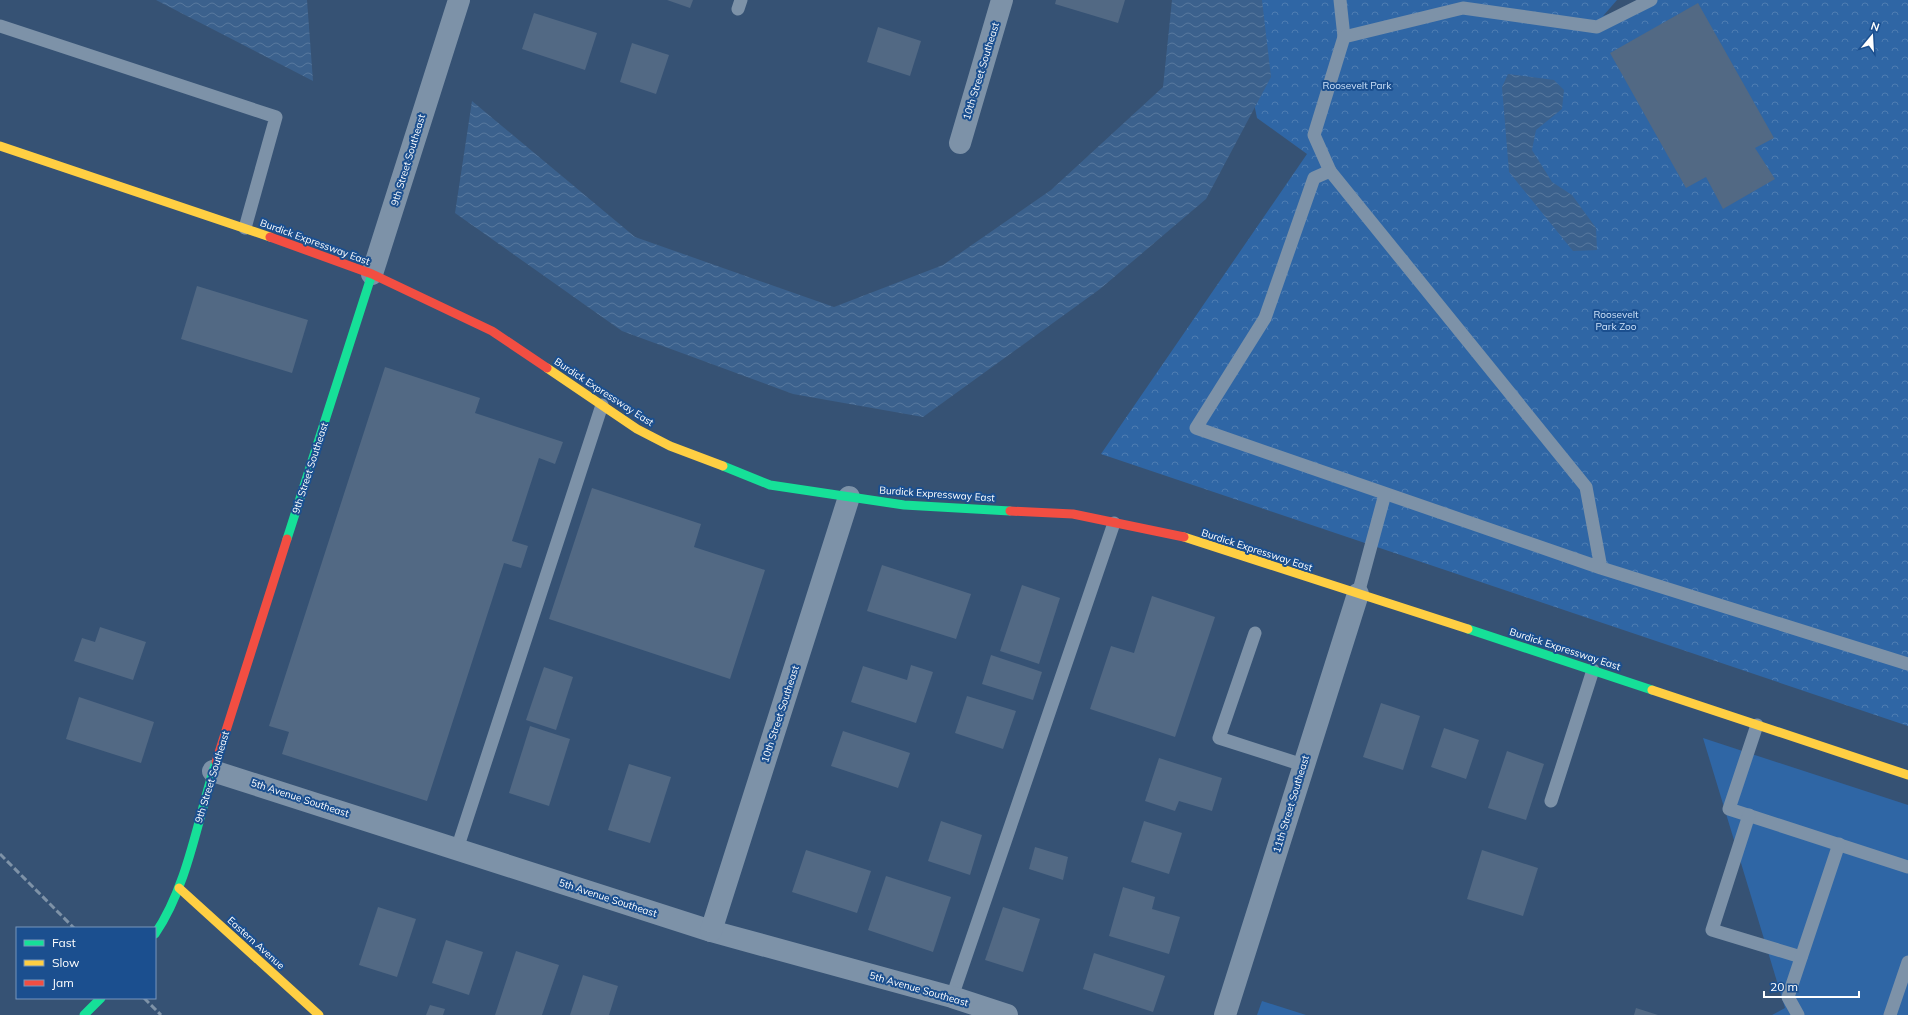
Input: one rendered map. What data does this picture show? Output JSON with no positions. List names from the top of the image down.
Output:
{
  "streets": {
    "main road": ["9th Street Southeast", "Burdick Expressway East", "Eastern Avenue"],
    "street": ["10th Street Southeast", "5th Avenue Southeast", "11th Street Southeast"]
  },
  "crossings": [
    ["10th Street Southeast", "Burdick Expressway East"],
    ["10th Street Southeast", "5th Avenue Southeast"],
    ["9th Street Southeast", "Burdick Expressway East"],
    ["9th Street Southeast", "5th Avenue Southeast"],
    ["9th Street Southeast", "Eastern Avenue"],
    ["Burdick Expressway East", "11th Street Southeast"]
  ],
  "parks": ["Roosevelt Park", "Roosevelt Park Zoo"],
  "legend": ["Fast", "Slow", "Jam"],
  "scale_bar": "20 m",
  "north": "top"
}
